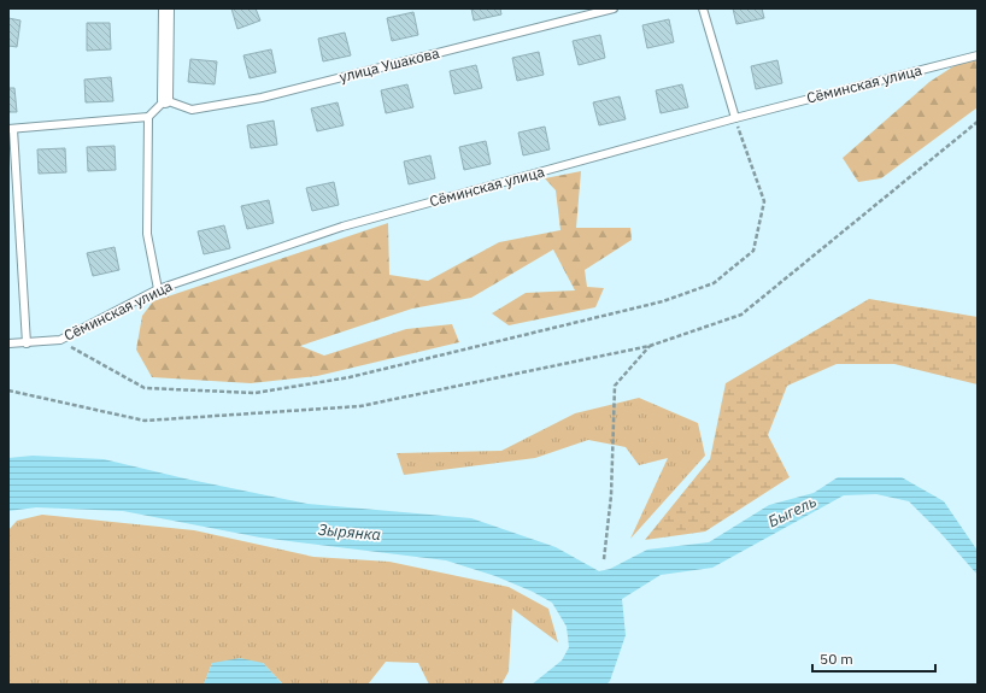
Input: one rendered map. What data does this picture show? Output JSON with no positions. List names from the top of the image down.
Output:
{
  "streets": {
    "lane": ["улица Ушакова", "Сёминская улица"]
  },
  "water": ["Быгель", "Зырянка"],
  "scale_bar": "50 m"
}
